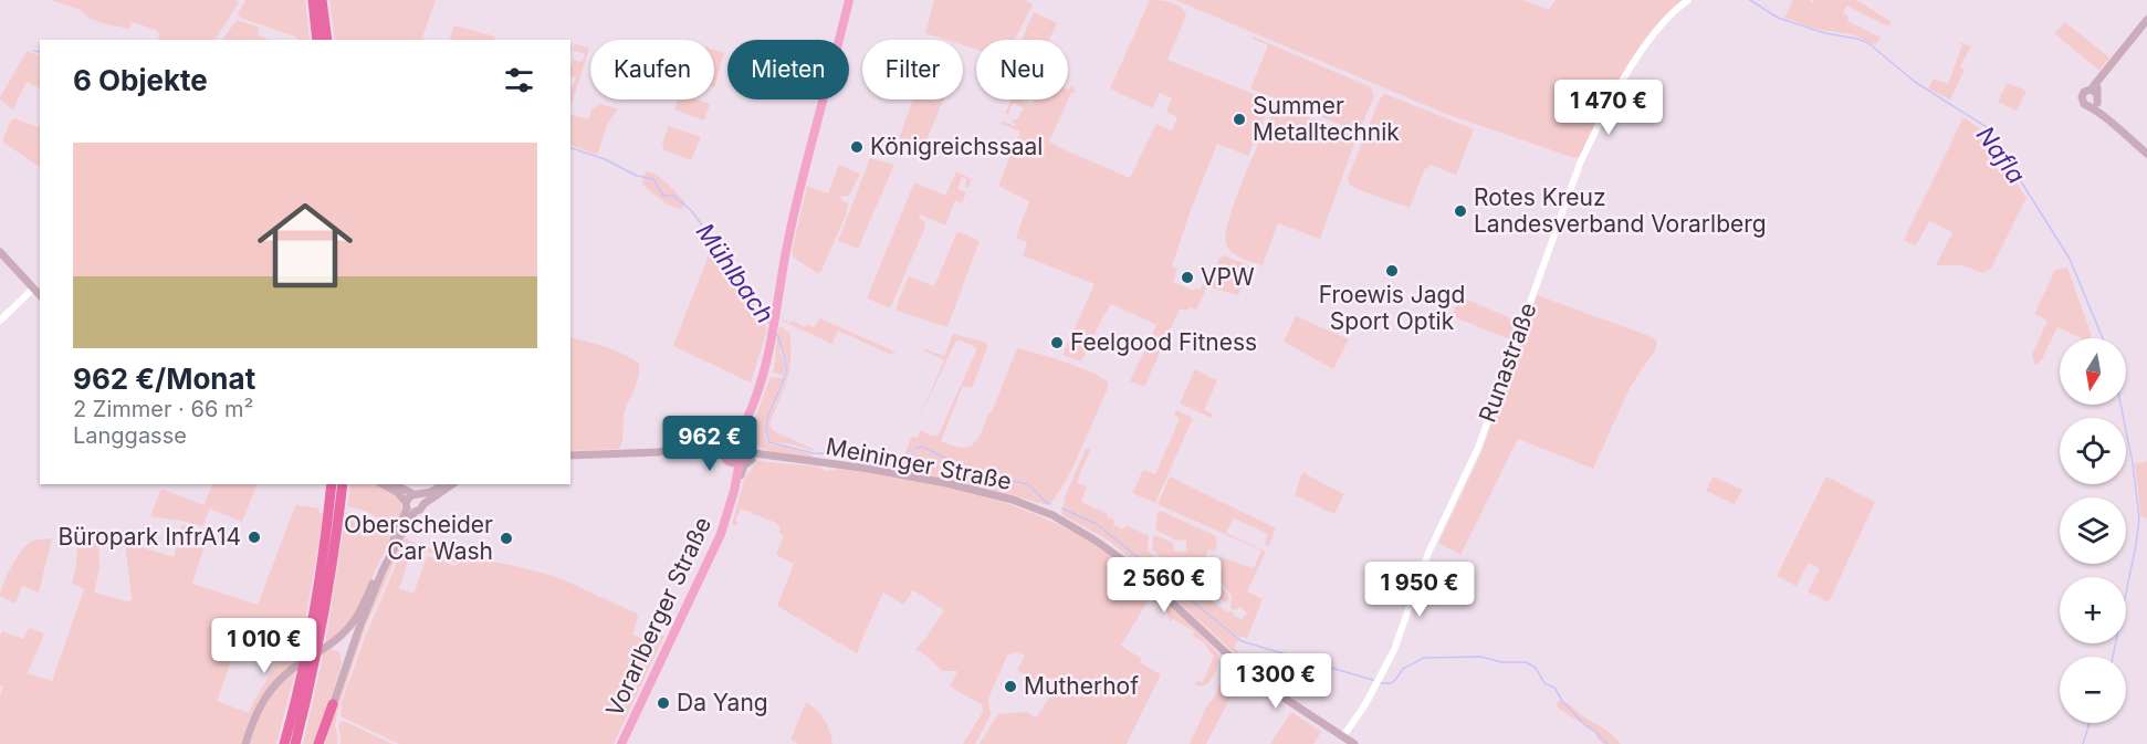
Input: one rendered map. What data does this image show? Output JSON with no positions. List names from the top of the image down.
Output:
{
  "streets": {
    "main road": ["Meininger Straße", "Vorarlberger Straße"],
    "street": ["Runastraße"]
  },
  "crossings": [
    ["Runastraße", "Meininger Straße"],
    ["Meininger Straße", "Vorarlberger Straße"]
  ],
  "water": ["Nafla", "Mühlbach"],
  "places": [
    "Summer Metalltechnik",
    "Königreichssaal",
    "Rotes Kreuz Landesverband Vorarlberg",
    "Froewis Jagd Sport Optik",
    "VPW",
    "Feelgood Fitness",
    "Büropark InfrA14",
    "Oberscheider Car Wash",
    "Mutherhof",
    "Da Yang"
  ],
  "north": "bottom",
  "page": {
    "chip": [
      "Kaufen",
      "Mieten",
      "Filter",
      "Neu"
    ],
    "heading": "6 Objekte",
    "price": [
      "1 470 €",
      "962 €",
      "2 560 €",
      "1 950 €",
      "1 010 €",
      "1 300 €"
    ],
    "list": [
      {
        "name": "962 €/Monat",
        "note": "2 Zimmer · 66 m² · Langgasse"
      }
    ],
    "map_buttons": ["+", "−"]
  }
}
